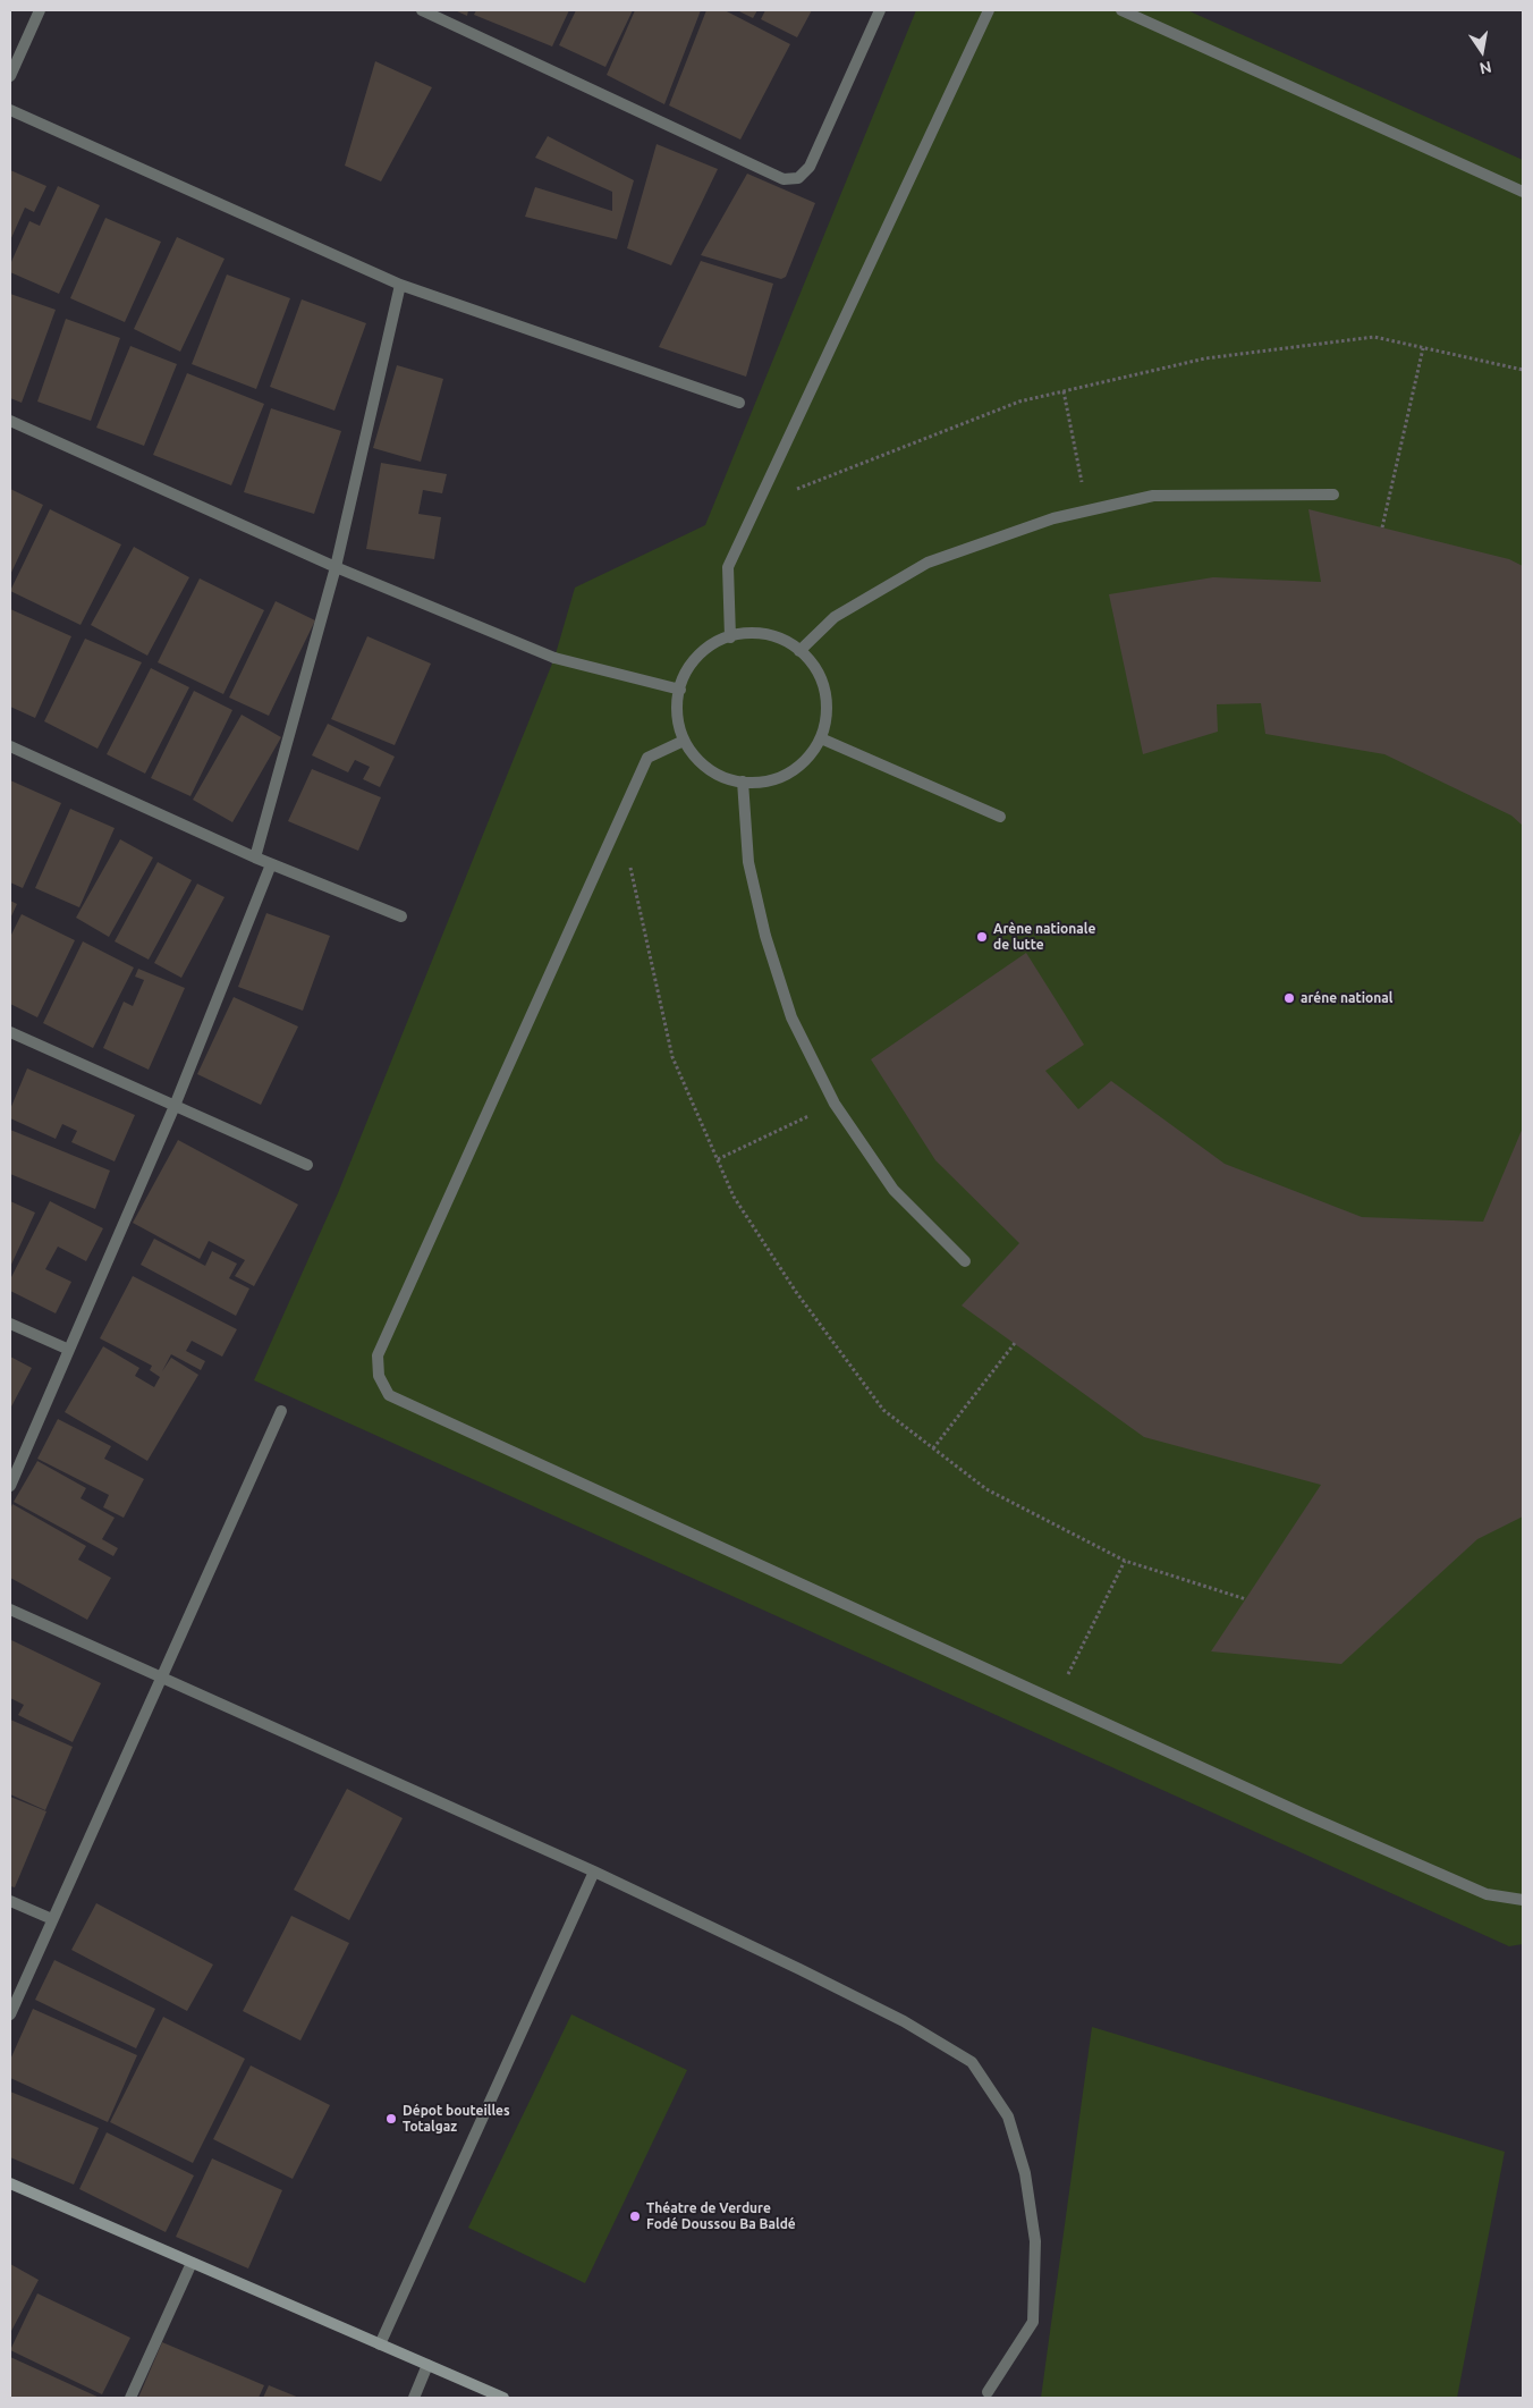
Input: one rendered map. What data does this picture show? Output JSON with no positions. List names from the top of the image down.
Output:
{
  "places": [
    "Arène nationale de lutte",
    "aréne national",
    "Dépot bouteilles Totalgaz",
    "Théatre de Verdure Fodé Doussou Ba Baldé"
  ],
  "north": "bottom"
}
